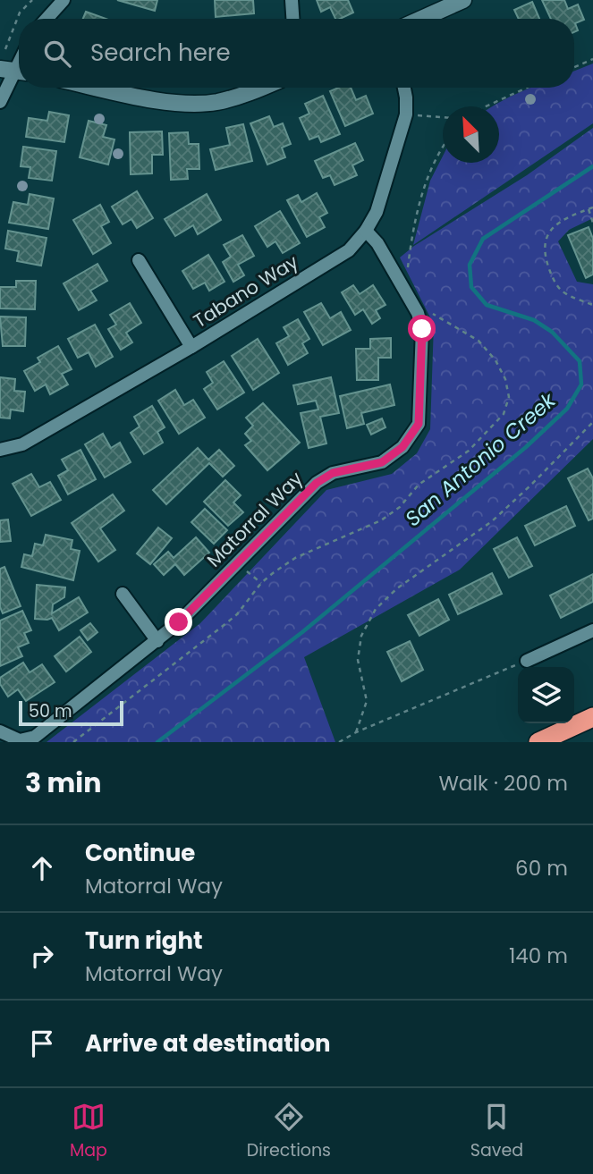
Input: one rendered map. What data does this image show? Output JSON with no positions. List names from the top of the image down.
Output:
{
  "streets": {
    "street": ["Tabano Way", "Matorral Way"]
  },
  "crossings": [
    ["Tabano Way", "Matorral Way"]
  ],
  "water": ["San Antonio Creek"],
  "scale_bar": "50 m",
  "north": "top left",
  "page": {
    "search": "Search here",
    "scale": "50 m",
    "heading": ["3 min", "Walk · 200 m"],
    "list": [
      ["Continue", "Matorral Way", "60 m"],
      ["Turn right", "Matorral Way", "140 m"],
      "Arrive at destination"
    ],
    "nav": ["Map", "Directions", "Saved"]
  }
}
